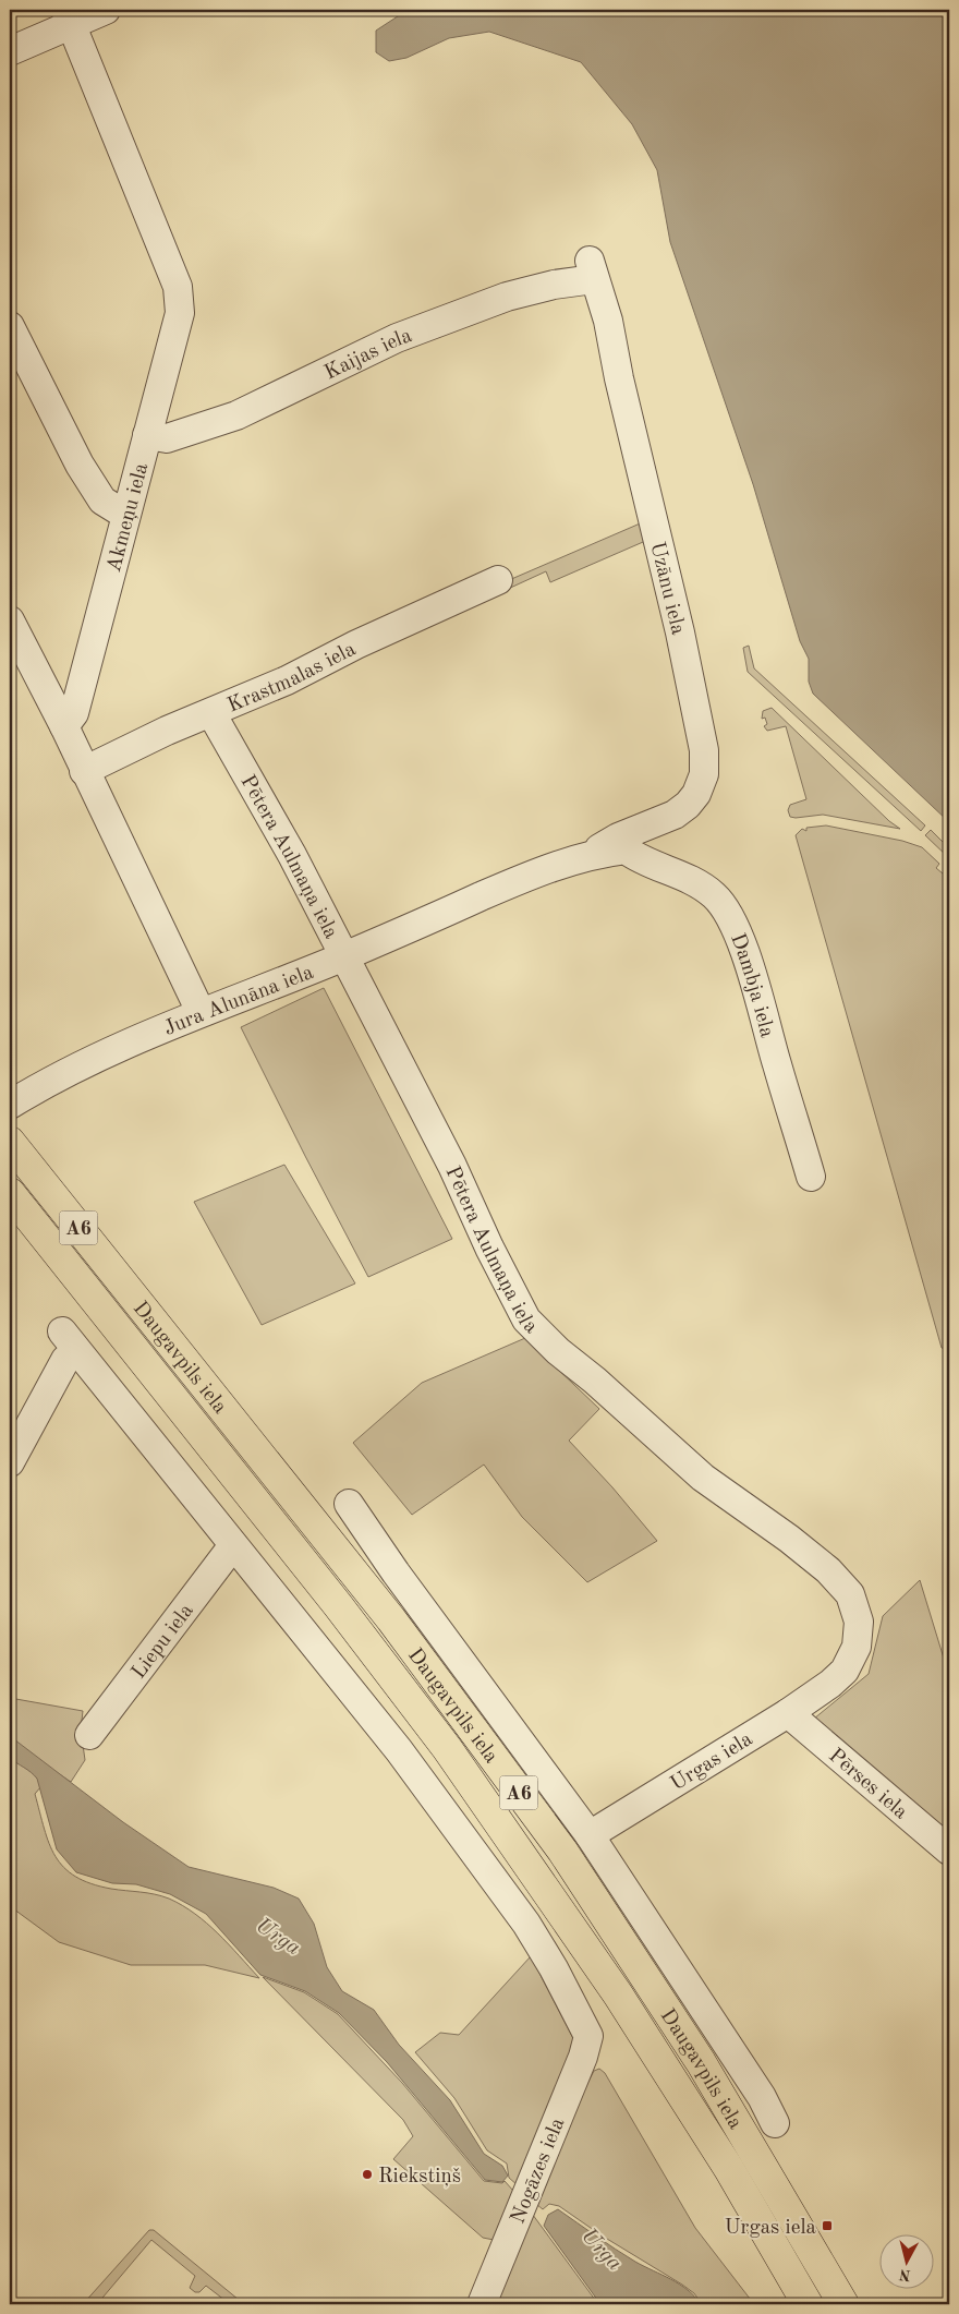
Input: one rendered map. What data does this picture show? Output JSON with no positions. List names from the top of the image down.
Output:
{
  "streets": {
    "highway": ["A6", "Daugavpils iela"],
    "street": [
      "Kaijas iela",
      "Akmeņu iela",
      "Uzānu iela",
      "Krastmalas iela",
      "Pētera Aulmaņa iela",
      "Dambja iela",
      "Jura Alunāna iela",
      "Liepu iela",
      "Urgas iela",
      "Pērses iela",
      "Nogāzes iela"
    ]
  },
  "crossings": [
    ["Kaijas iela", "Akmeņu iela"],
    ["Kaijas iela", "Uzānu iela"],
    ["Uzānu iela", "Jura Alunāna iela"],
    ["Krastmalas iela", "Pētera Aulmaņa iela"],
    ["Pētera Aulmaņa iela", "Jura Alunāna iela"],
    ["Pētera Aulmaņa iela", "Urgas iela"],
    ["Dambja iela", "Jura Alunāna iela"],
    ["Liepu iela", "Nogāzes iela"],
    ["Urgas iela", "Pērses iela"]
  ],
  "water": ["Urga"],
  "places": {
    "other": ["Riekstiņš"],
    "transit": ["Urgas iela"]
  },
  "north": "bottom"
}
